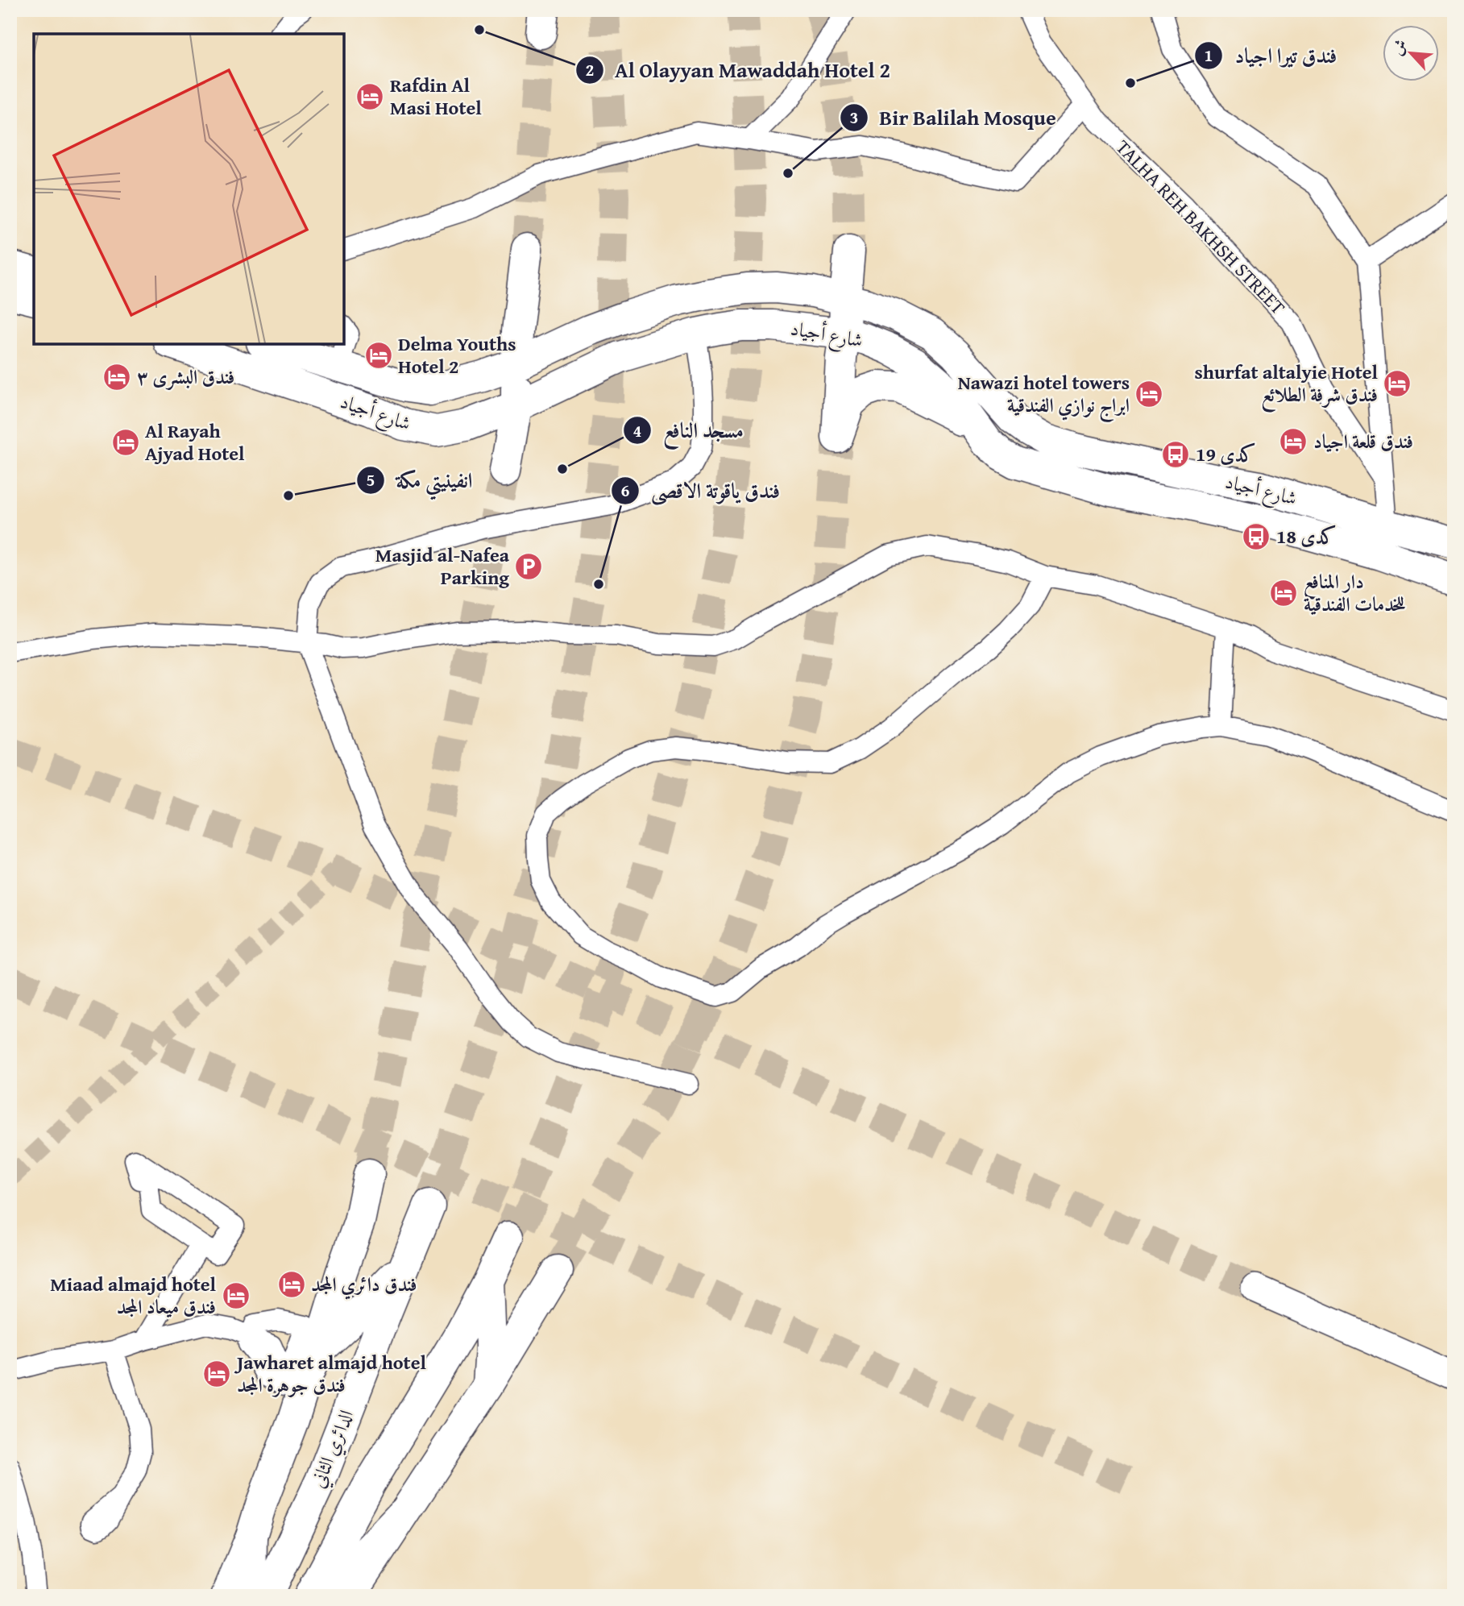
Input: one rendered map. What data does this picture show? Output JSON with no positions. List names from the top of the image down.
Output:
{
  "streets": {
    "main road": ["شارع أجياد", "الدائري الثاني"],
    "street": ["TALHA REH BAKHSH STREET"]
  },
  "places": {
    "other": [
      "Al Olayyan Mawaddah Hotel 2",
      "فندق تيرا اجياد",
      "Bir Balilah Mosque",
      "مسجد النافع",
      "انفينيتي مكة",
      "فندق ياقوتة الاقصى"
    ],
    "hotel": [
      "Rafdin Al Masi Hotel",
      "Delma Youths Hotel 2",
      "فندق البشرى ٣",
      "shurfat altalyie Hotel فندق شرفة الطلائع",
      "Nawazi hotel towers ابراج نوازي الفندقية",
      "فندق قلعة اجياد",
      "Al Rayah Ajyad Hotel",
      "دار المنافع للخدمات الفندقية",
      "فندق دائري المجد",
      "Miaad almajd hotel فندق ميعاد المجد",
      "Jawharet almajd hotel فندق جوهرة المجد"
    ],
    "bus stop": ["كدى 19", "كدى 18"],
    "parking": ["Masjid al-Nafea Parking"]
  },
  "north": "top left"
}
